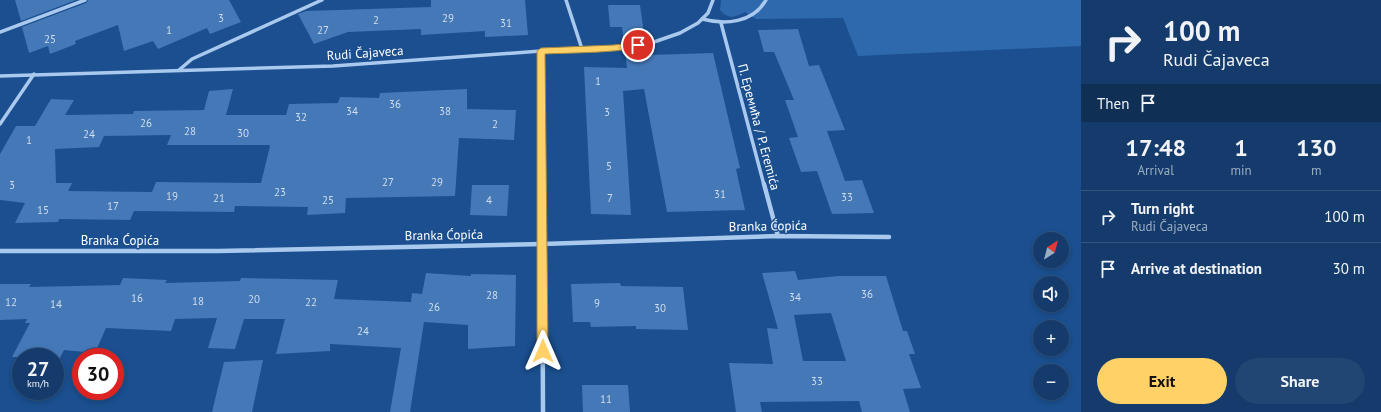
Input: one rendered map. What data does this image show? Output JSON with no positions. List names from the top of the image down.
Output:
{
  "streets": {
    "street": ["Rudi Čajaveca", "П. Еремића / P. Eremića", "Branka Ćopića"]
  },
  "crossings": [
    ["П. Еремића / P. Eremića", "Branka Ćopića"]
  ],
  "house_numbers": [
    "3",
    "29",
    "2",
    "31",
    "1",
    "27",
    "25",
    "1",
    "36",
    "34",
    "38",
    "3",
    "32",
    "26",
    "2",
    "28",
    "30",
    "24",
    "1",
    "5",
    "27",
    "29",
    "3",
    "23",
    "31",
    "19",
    "33",
    "21",
    "7",
    "25",
    "4",
    "17",
    "15",
    "36",
    "28",
    "34",
    "16",
    "20",
    "18",
    "12",
    "22",
    "9",
    "14",
    "26",
    "30",
    "24",
    "33",
    "11"
  ],
  "north": "top right",
  "page": {
    "turn": ["100 m", "Rudi Čajaveca"],
    "then": "Then",
    "eta": [
      "17:48",
      "Arrival",
      "1",
      "min",
      "130",
      "m"
    ],
    "list": [
      {
        "name": "Turn right",
        "note": "Rudi Čajaveca",
        "value": "100 m"
      },
      {
        "name": "Arrive at destination",
        "value": "30 m"
      }
    ],
    "map_buttons": ["+", "−"],
    "speed": "27 km/h",
    "limit": "30",
    "buttons": ["Exit", "Share"]
  }
}
